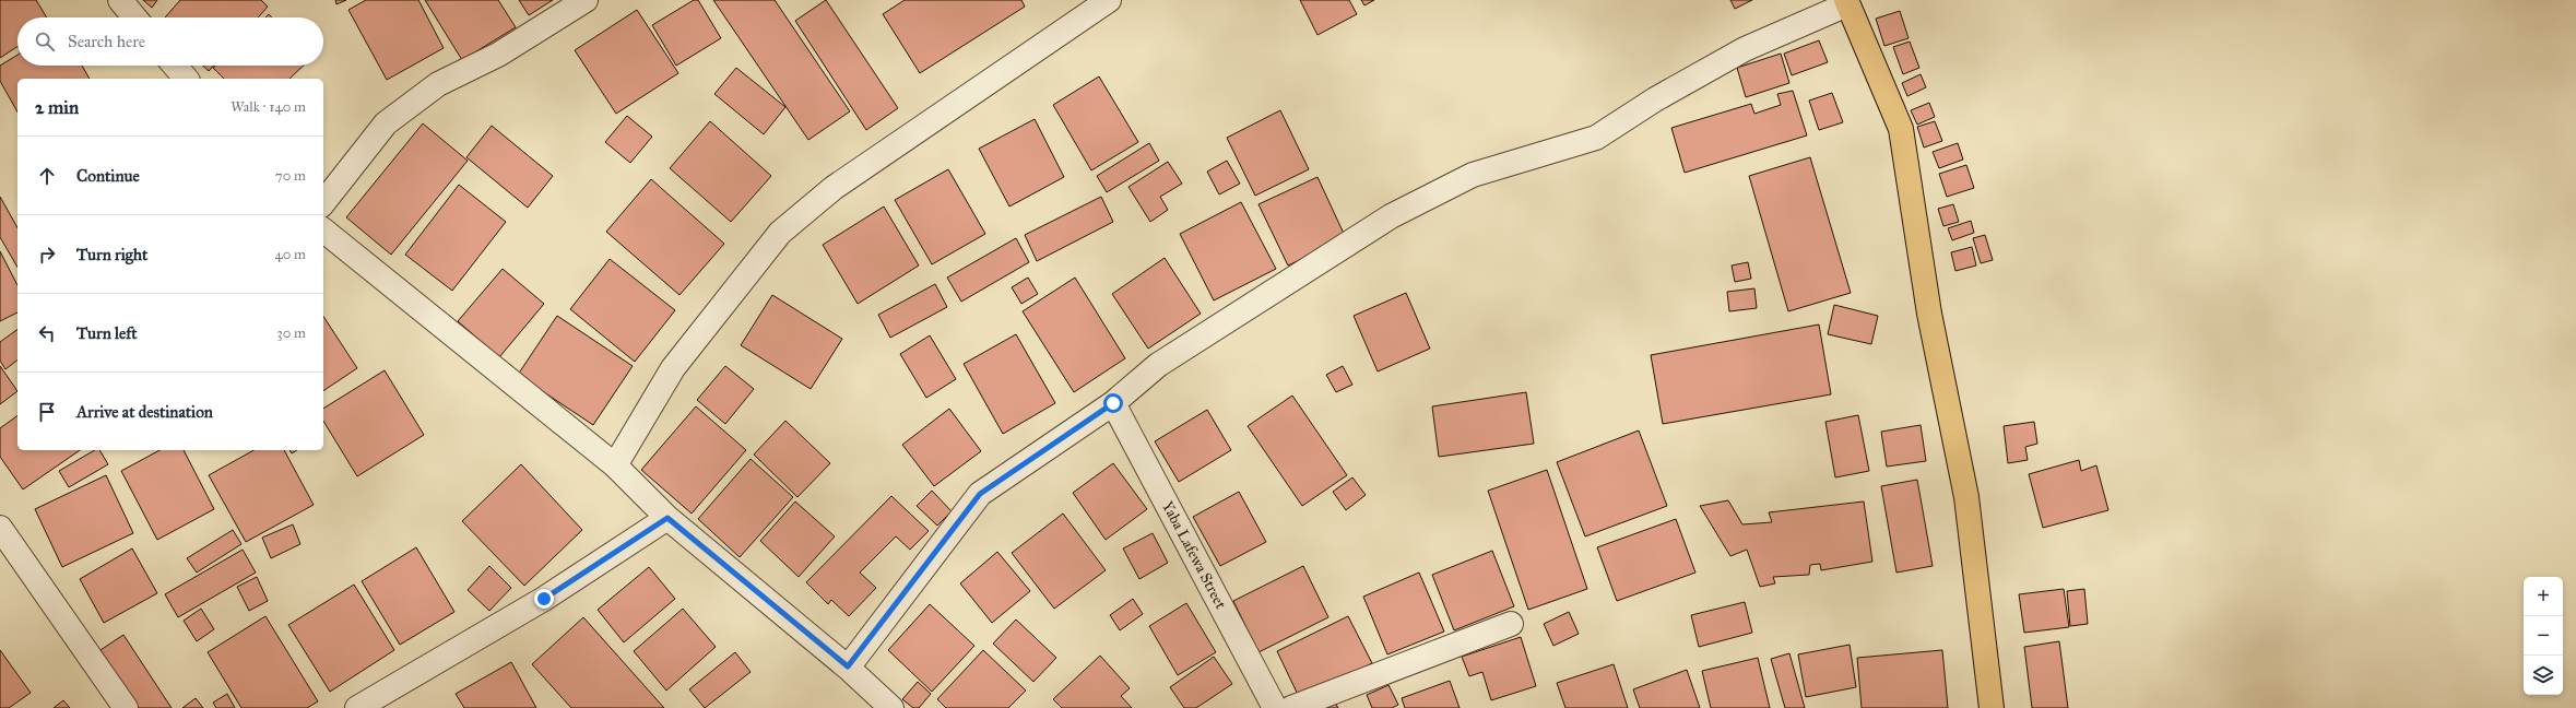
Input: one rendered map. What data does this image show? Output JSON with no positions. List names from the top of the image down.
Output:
{
  "streets": {
    "street": ["Yaba Lafewa Street"]
  },
  "page": {
    "search": "Search here",
    "heading": ["2 min", "Walk · 140 m"],
    "list": [
      ["Continue", "70 m"],
      ["Turn right", "40 m"],
      ["Turn left", "30 m"],
      "Arrive at destination"
    ],
    "map_buttons": ["+", "−"]
  }
}
